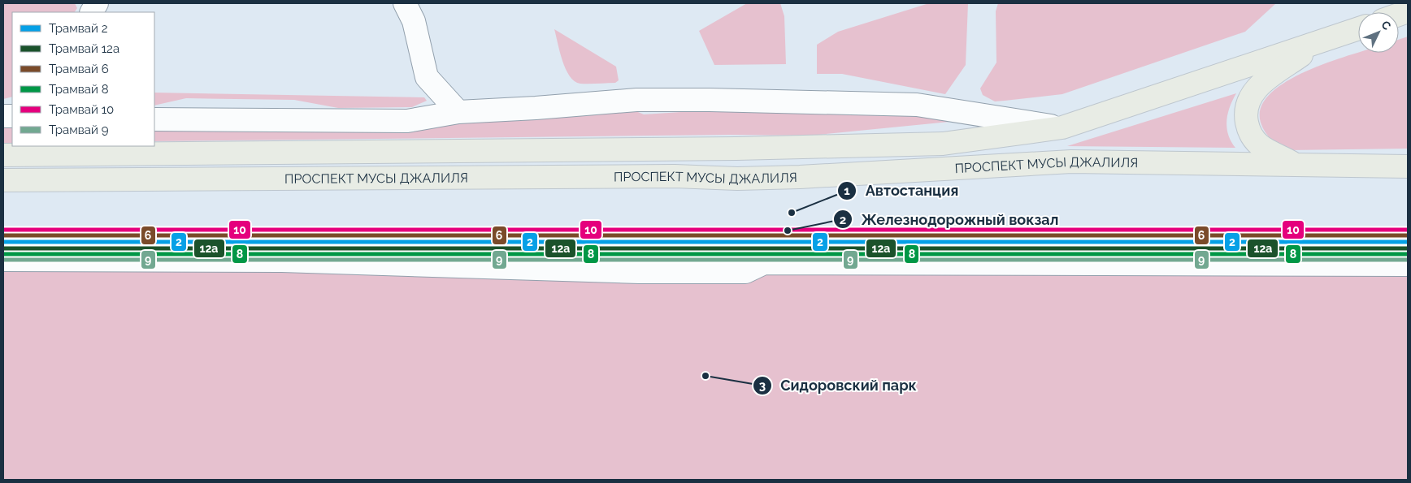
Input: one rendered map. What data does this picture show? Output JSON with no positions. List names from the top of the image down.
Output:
{
  "streets": {
    "main road": ["ПРОСПЕКТ МУСЫ ДЖАЛИЛЯ"]
  },
  "places": ["Автостанция", "Железнодорожный вокзал", "Сидоровский парк"],
  "lines": [
    "tram line 10",
    "tram line 6",
    "tram line 2",
    "tram line 12а",
    "tram line 8",
    "tram line 9"
  ],
  "legend": [
    "Трамвай 2",
    "Трамвай 12а",
    "Трамвай 6",
    "Трамвай 8",
    "Трамвай 10",
    "Трамвай 9"
  ],
  "north": "top right"
}
